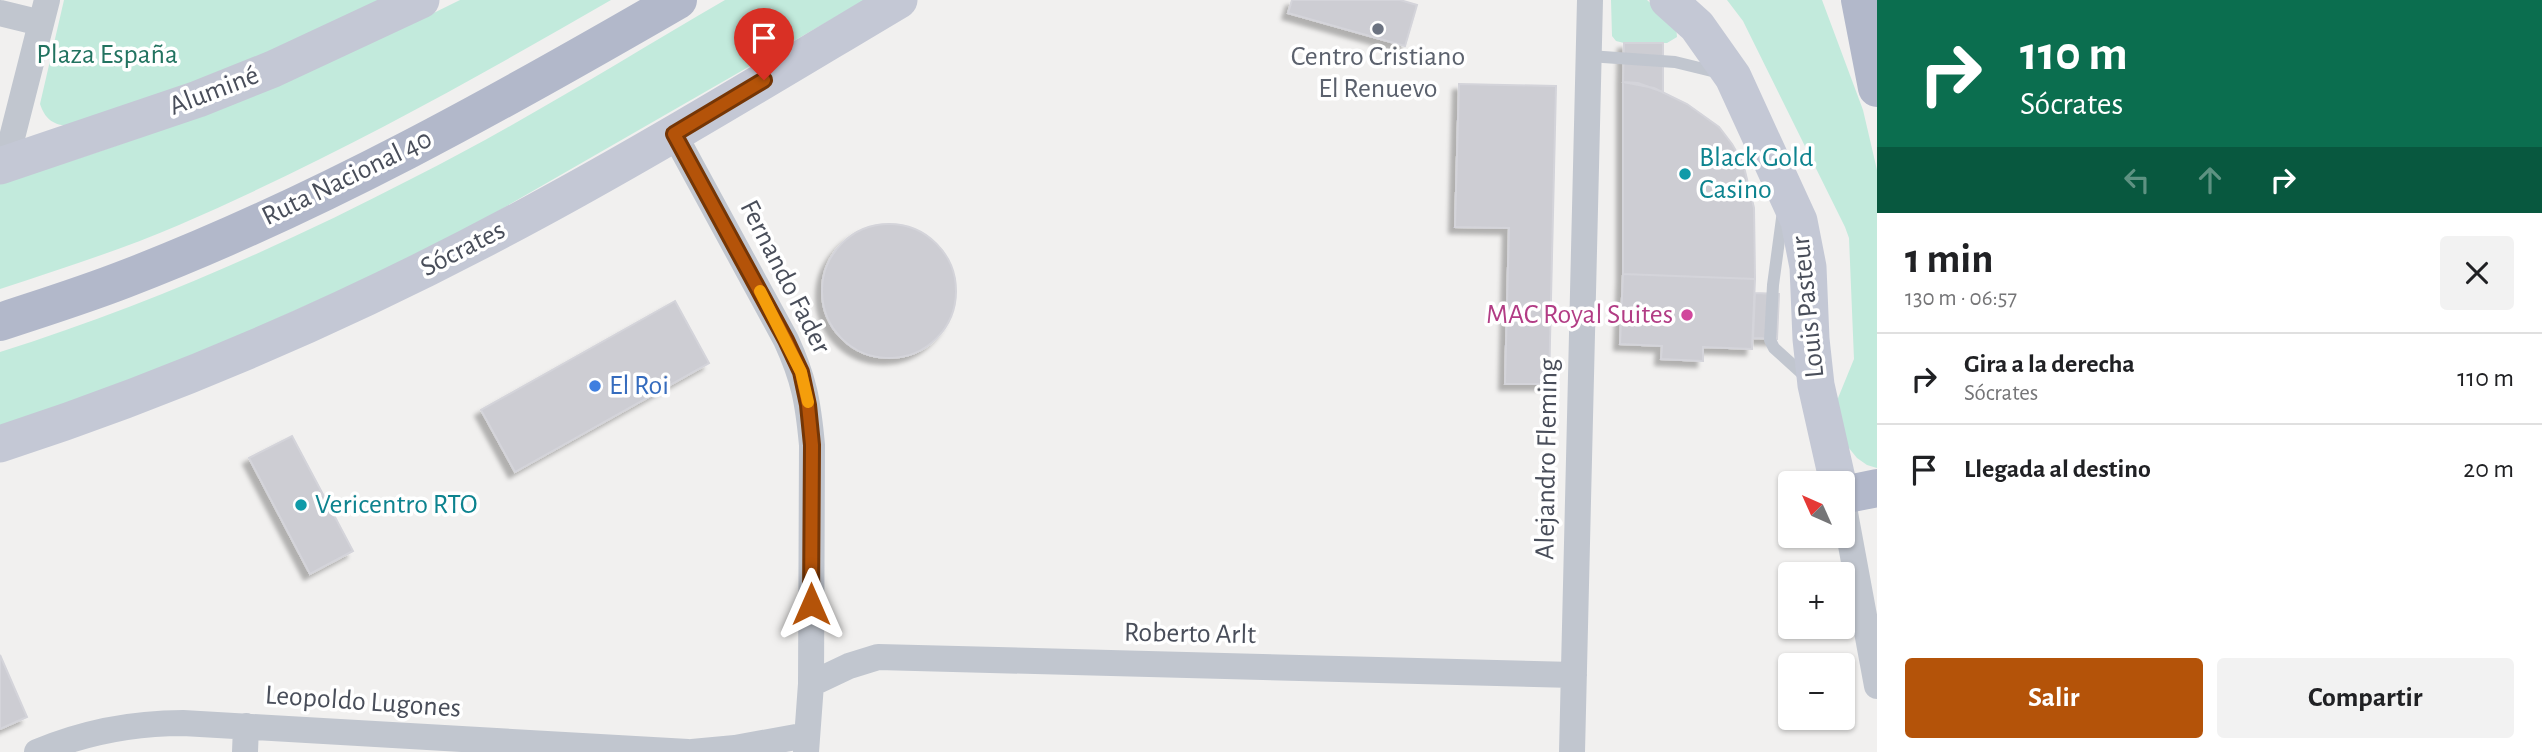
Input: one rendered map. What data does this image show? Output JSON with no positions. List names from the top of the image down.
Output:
{
  "streets": {
    "main road": ["Ruta Nacional 40"],
    "street": [
      "Aluminé",
      "Sócrates",
      "Fernando Fader",
      "Louis Pasteur",
      "Alejandro Fleming",
      "Roberto Arlt",
      "Leopoldo Lugones"
    ]
  },
  "crossings": [
    ["Sócrates", "Fernando Fader"],
    ["Fernando Fader", "Roberto Arlt"],
    ["Fernando Fader", "Leopoldo Lugones"],
    ["Alejandro Fleming", "Roberto Arlt"]
  ],
  "parks": ["Plaza España"],
  "places": [
    "Centro Cristiano El Renuevo",
    "Black Gold Casino",
    "MAC Royal Suites",
    "El Roi",
    "Vericentro RTO"
  ],
  "north": "top left",
  "page": {
    "turn": ["110 m", "Sócrates"],
    "heading": ["1 min", "130 m · 06:57"],
    "list": [
      {
        "name": "Gira a la derecha",
        "note": "Sócrates",
        "value": "110 m"
      },
      {
        "name": "Llegada al destino",
        "value": "20 m"
      }
    ],
    "map_buttons": ["+", "−"],
    "buttons": ["Salir", "Compartir"]
  }
}
